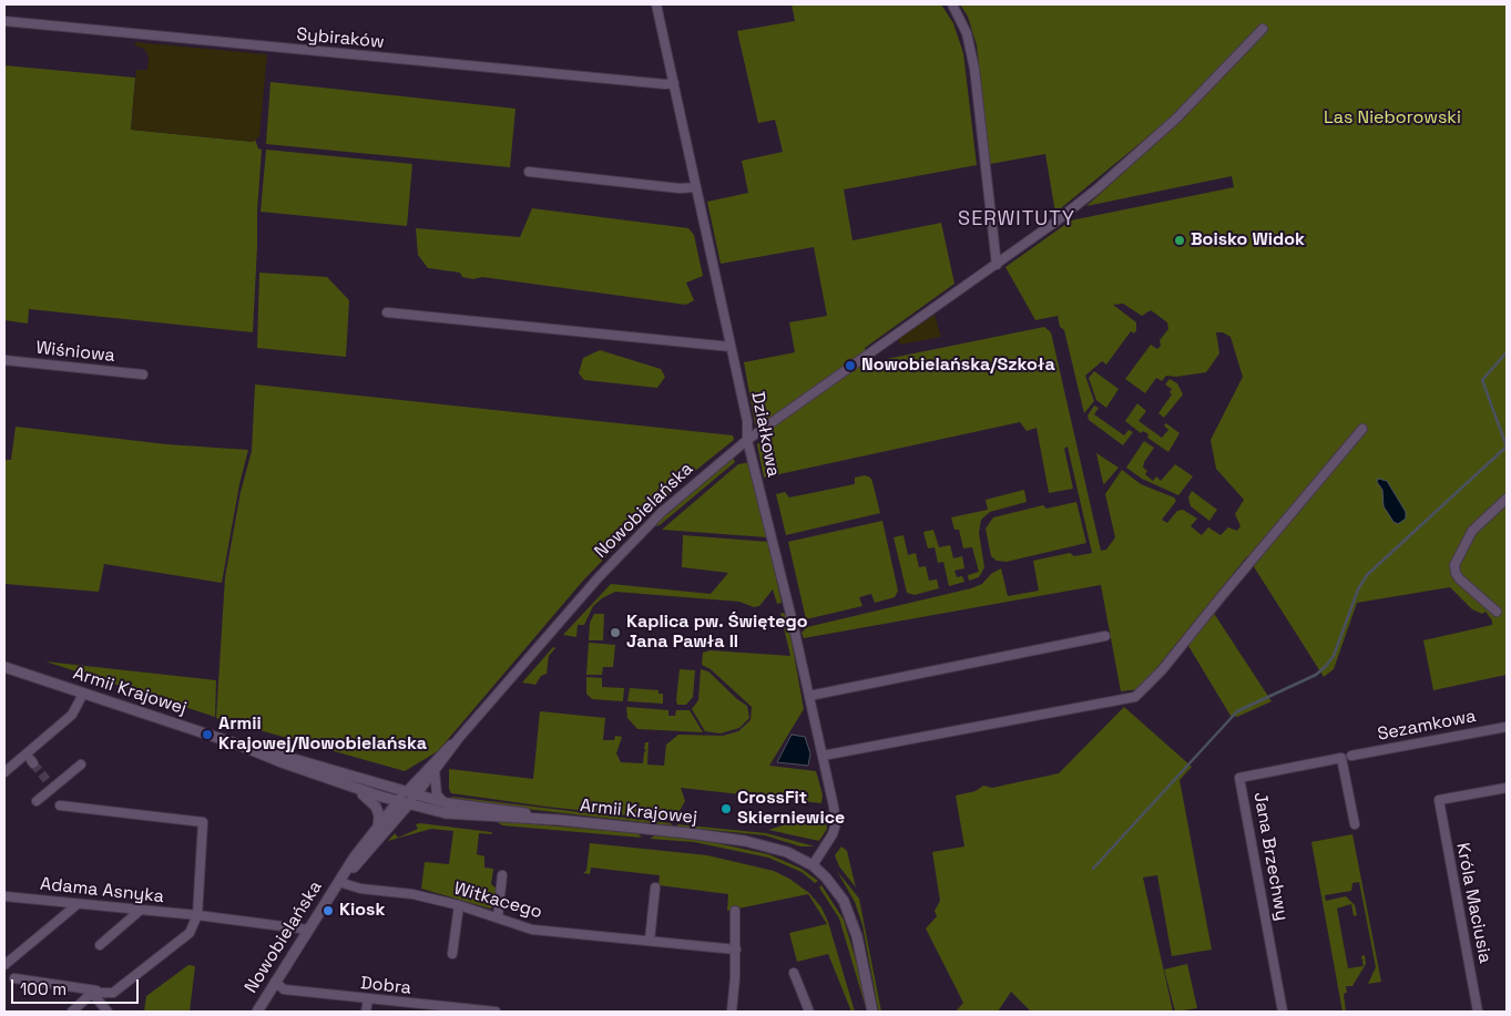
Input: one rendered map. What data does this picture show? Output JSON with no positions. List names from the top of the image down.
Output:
{
  "streets": {
    "street": [
      "Sybiraków",
      "Wiśniowa",
      "Działkowa",
      "Nowobielańska",
      "Armii Krajowej",
      "Sezamkowa",
      "Jana Brzechwy",
      "Adama Asnyka",
      "Witkacego",
      "Króla Maciusia",
      "Dobra"
    ]
  },
  "crossings": [
    ["Sybiraków", "Działkowa"],
    ["Działkowa", "Nowobielańska"],
    ["Działkowa", "Armii Krajowej"],
    ["Nowobielańska", "Armii Krajowej"],
    ["Nowobielańska", "Adama Asnyka"],
    ["Nowobielańska", "Witkacego"],
    ["Nowobielańska", "Dobra"]
  ],
  "districts": ["SERWITUTY"],
  "parks": ["Las Nieborowski"],
  "places": [
    "Boisko Widok",
    "Nowobielańska/Szkoła",
    "Kaplica pw. Świętego Jana Pawła II",
    "Armii Krajowej/Nowobielańska",
    "CrossFit Skierniewice",
    "Kiosk"
  ],
  "scale_bar": "100 m"
}
